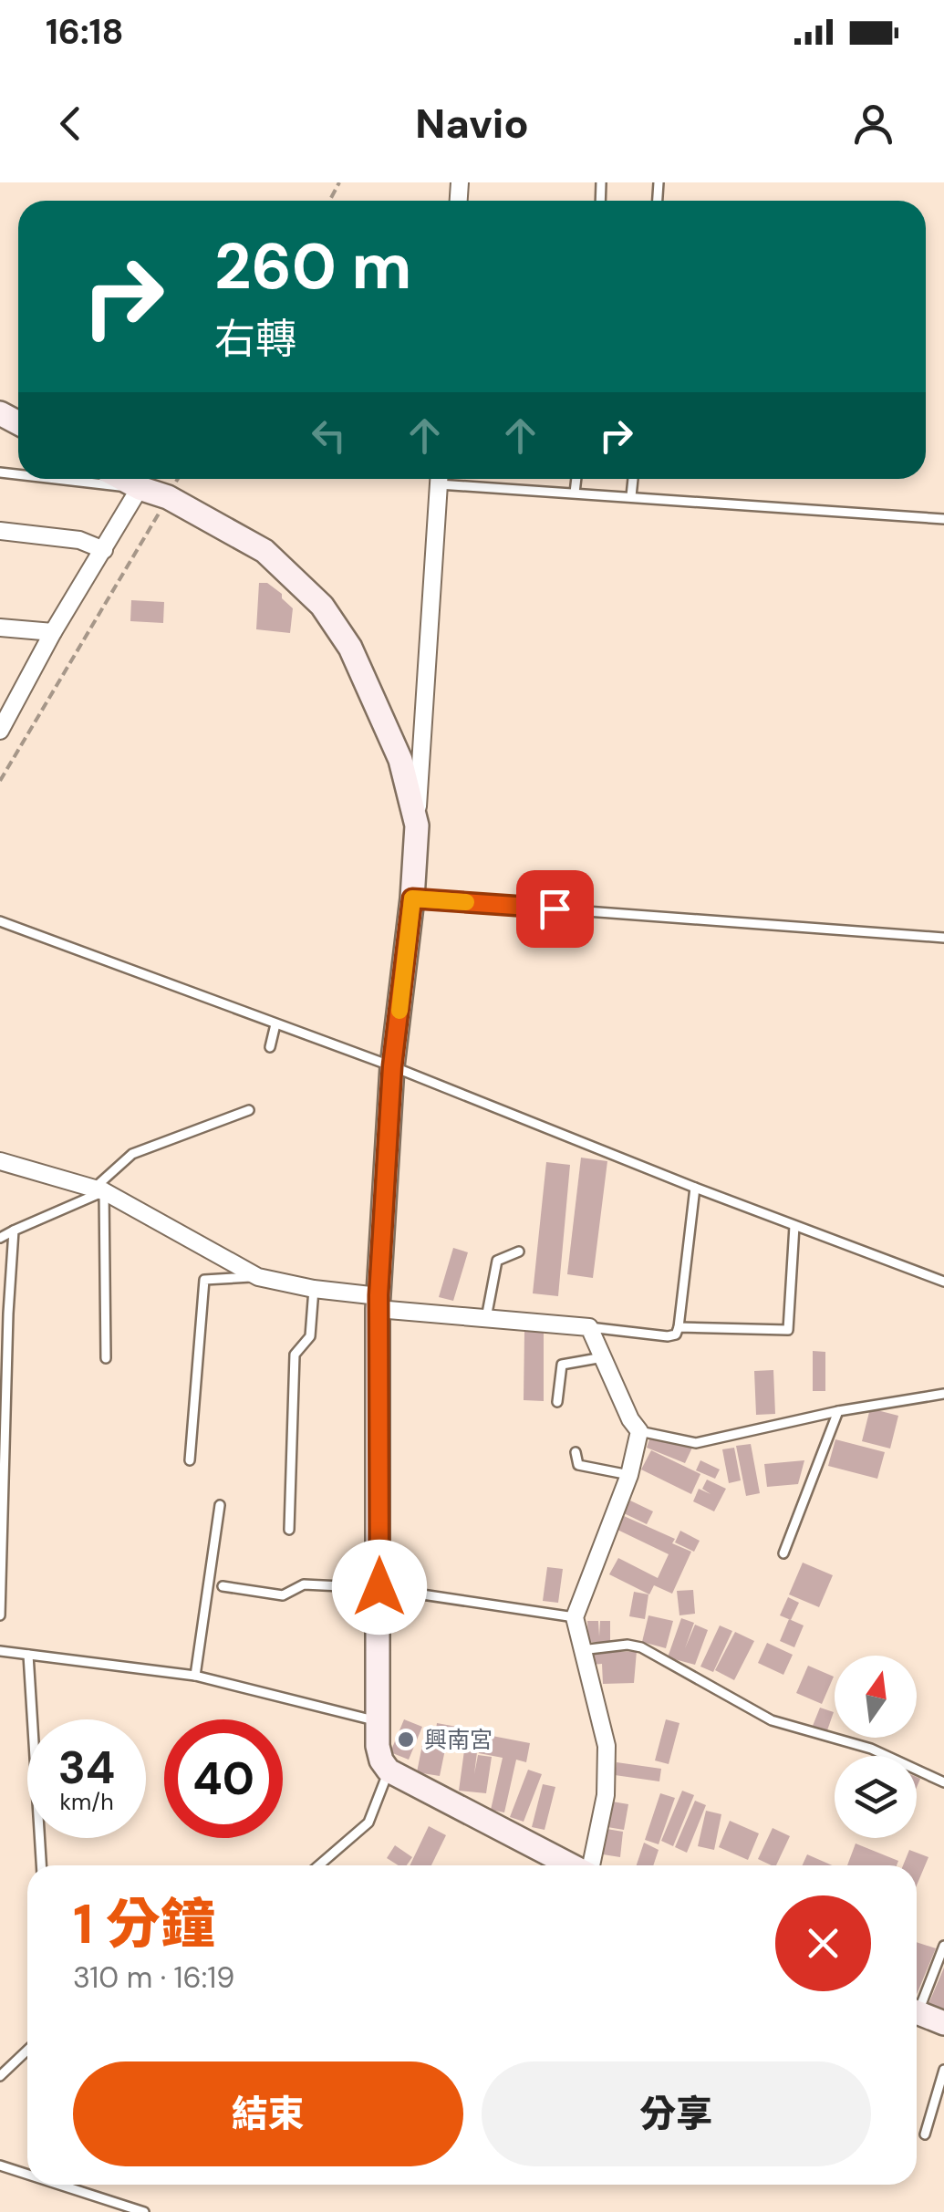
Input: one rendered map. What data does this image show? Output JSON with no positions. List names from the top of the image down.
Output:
{
  "places": ["興南宮"],
  "north": "top",
  "page": {
    "status": "16:18",
    "header": "Navio",
    "turn": ["260 m", "右轉"],
    "speed": "34 km/h",
    "limit": "40",
    "heading": ["1 分鐘", "310 m · 16:19"],
    "buttons": ["結束", "分享"]
  }
}
